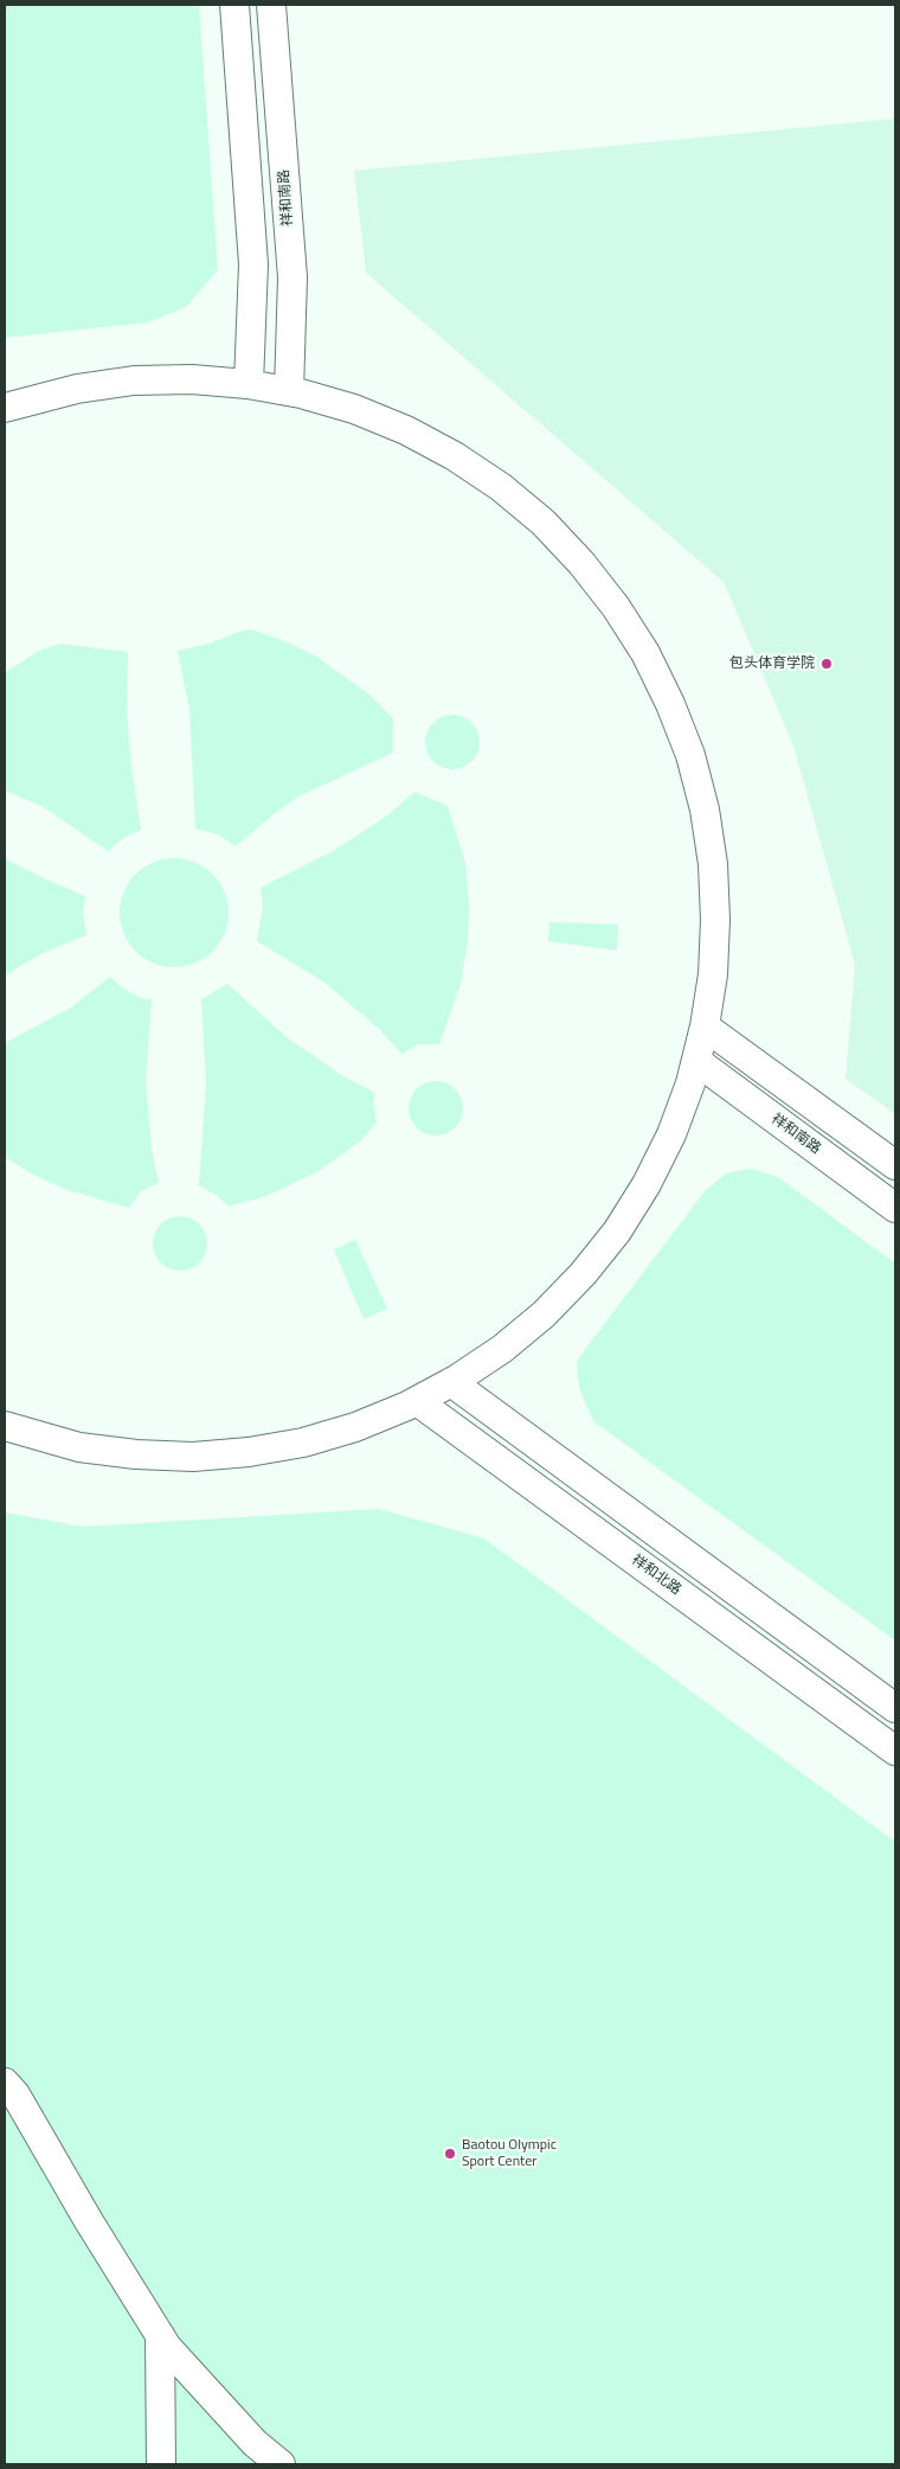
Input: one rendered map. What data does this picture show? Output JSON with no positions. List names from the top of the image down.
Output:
{
  "streets": {
    "street": ["祥和南路", "祥和北路"]
  },
  "places": ["包头体育学院", "Baotou Olympic Sport Center"]
}
